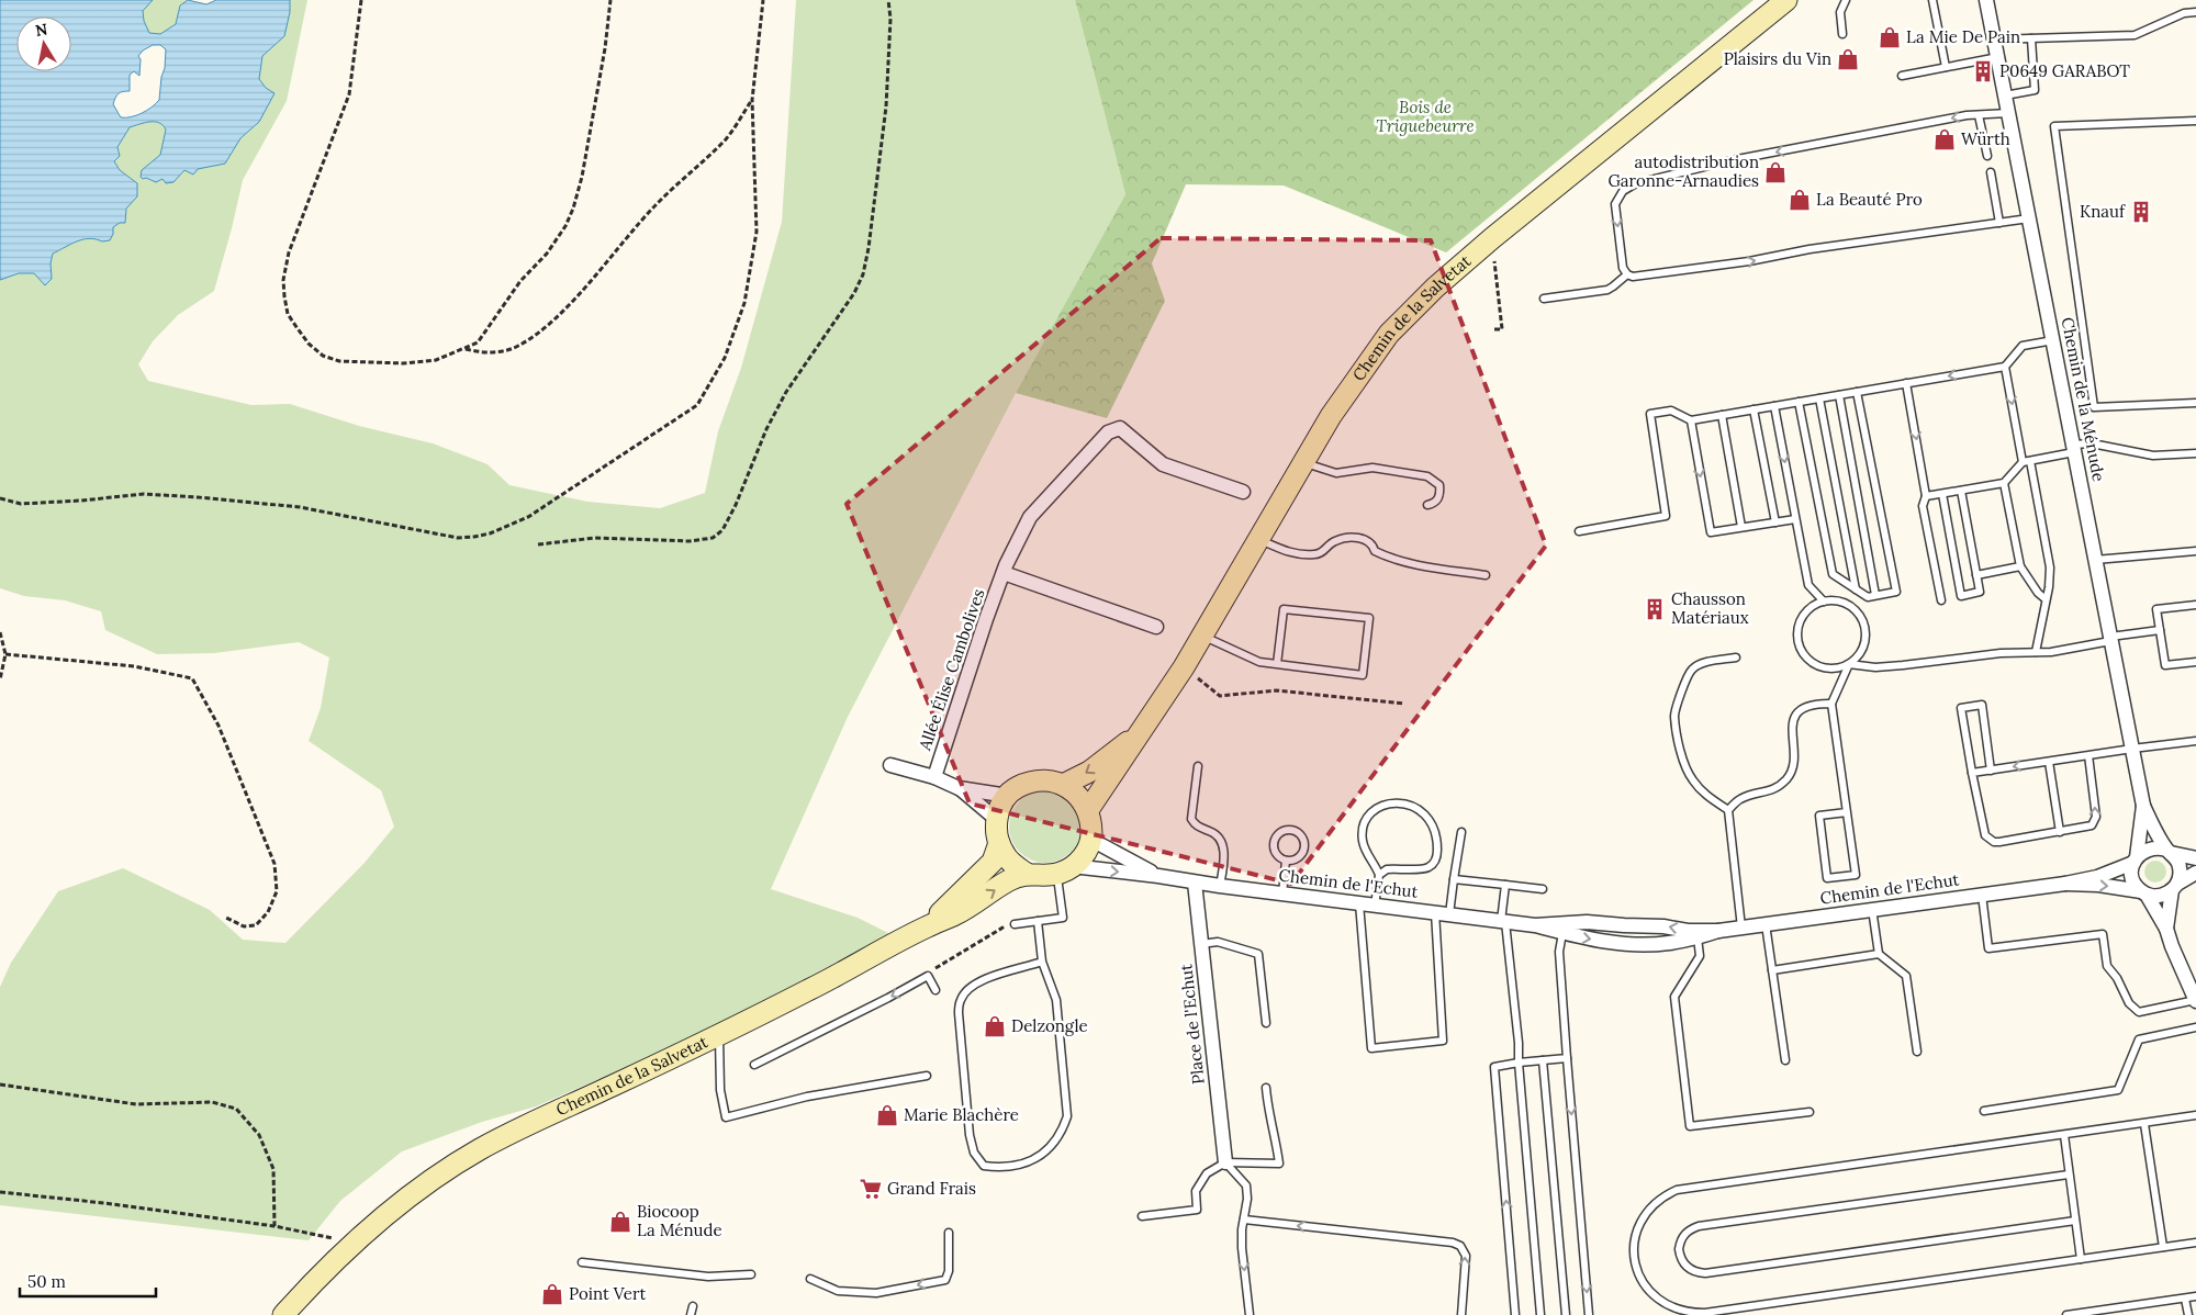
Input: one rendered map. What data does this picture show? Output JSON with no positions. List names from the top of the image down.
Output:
{
  "streets": {
    "main road": ["Chemin de la Salvetat"],
    "street": [
      "Chemin de la Ménude",
      "Allée Élise Cambolives",
      "Chemin de l'Echut",
      "Place de l'Echut"
    ]
  },
  "crossings": [
    ["Chemin de la Salvetat", "Allée Élise Cambolives"],
    ["Chemin de la Salvetat", "Chemin de l'Echut"],
    ["Chemin de la Ménude", "Chemin de l'Echut"],
    ["Allée Élise Cambolives", "Chemin de l'Echut"],
    ["Chemin de l'Echut", "Place de l'Echut"]
  ],
  "parks": ["Bois de Triguebeurre"],
  "places": {
    "shop": [
      "La Mie De Pain",
      "Plaisirs du Vin",
      "Würth",
      "autodistribution Garonne-Arnaudies",
      "La Beauté Pro",
      "Delzongle",
      "Marie Blachère",
      "Biocoop La Ménude",
      "Point Vert"
    ],
    "building": ["P0649 GARABOT", "Knauf", "Chausson Matériaux"],
    "supermarket": ["Grand Frais"]
  },
  "scale_bar": "50 m",
  "north": "top"
}
